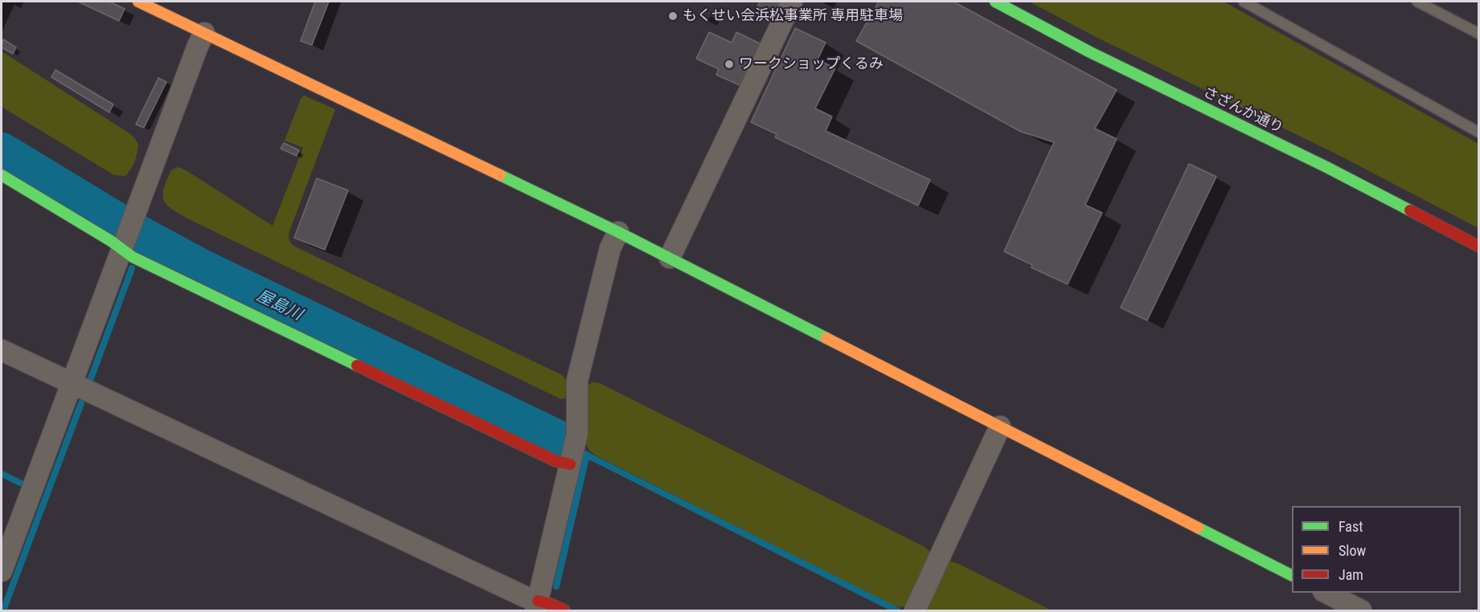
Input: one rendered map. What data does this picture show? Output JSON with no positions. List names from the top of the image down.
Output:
{
  "streets": {
    "street": ["さざんか通り"]
  },
  "water": ["屋島川"],
  "places": ["もくせい会浜松事業所 専用駐車場", "ワークショップくるみ"],
  "legend": ["Fast", "Slow", "Jam"]
}
